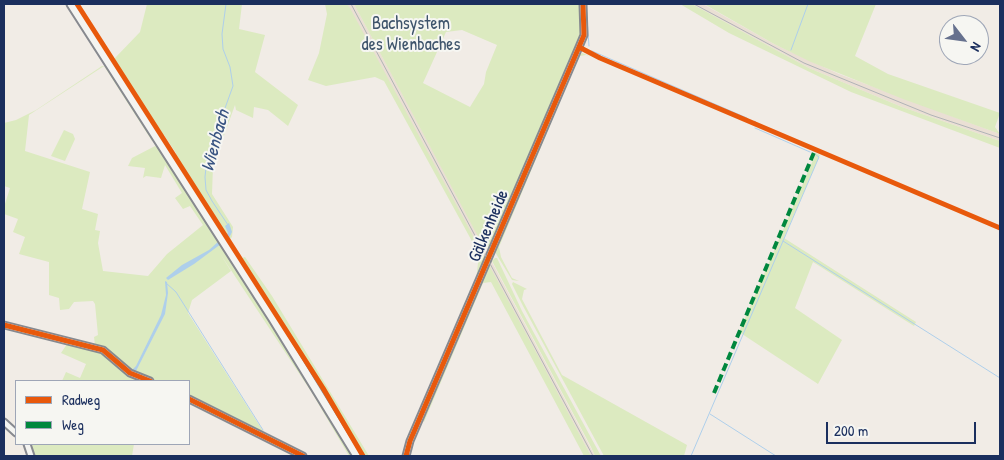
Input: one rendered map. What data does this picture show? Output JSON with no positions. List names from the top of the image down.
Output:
{
  "streets": {
    "street": ["Gälkenheide"]
  },
  "water": ["Wienbach"],
  "parks": ["Bachsystem des Wienbaches"],
  "legend": ["Radweg", "Weg"],
  "scale_bar": "200 m",
  "north": "bottom right"
}
